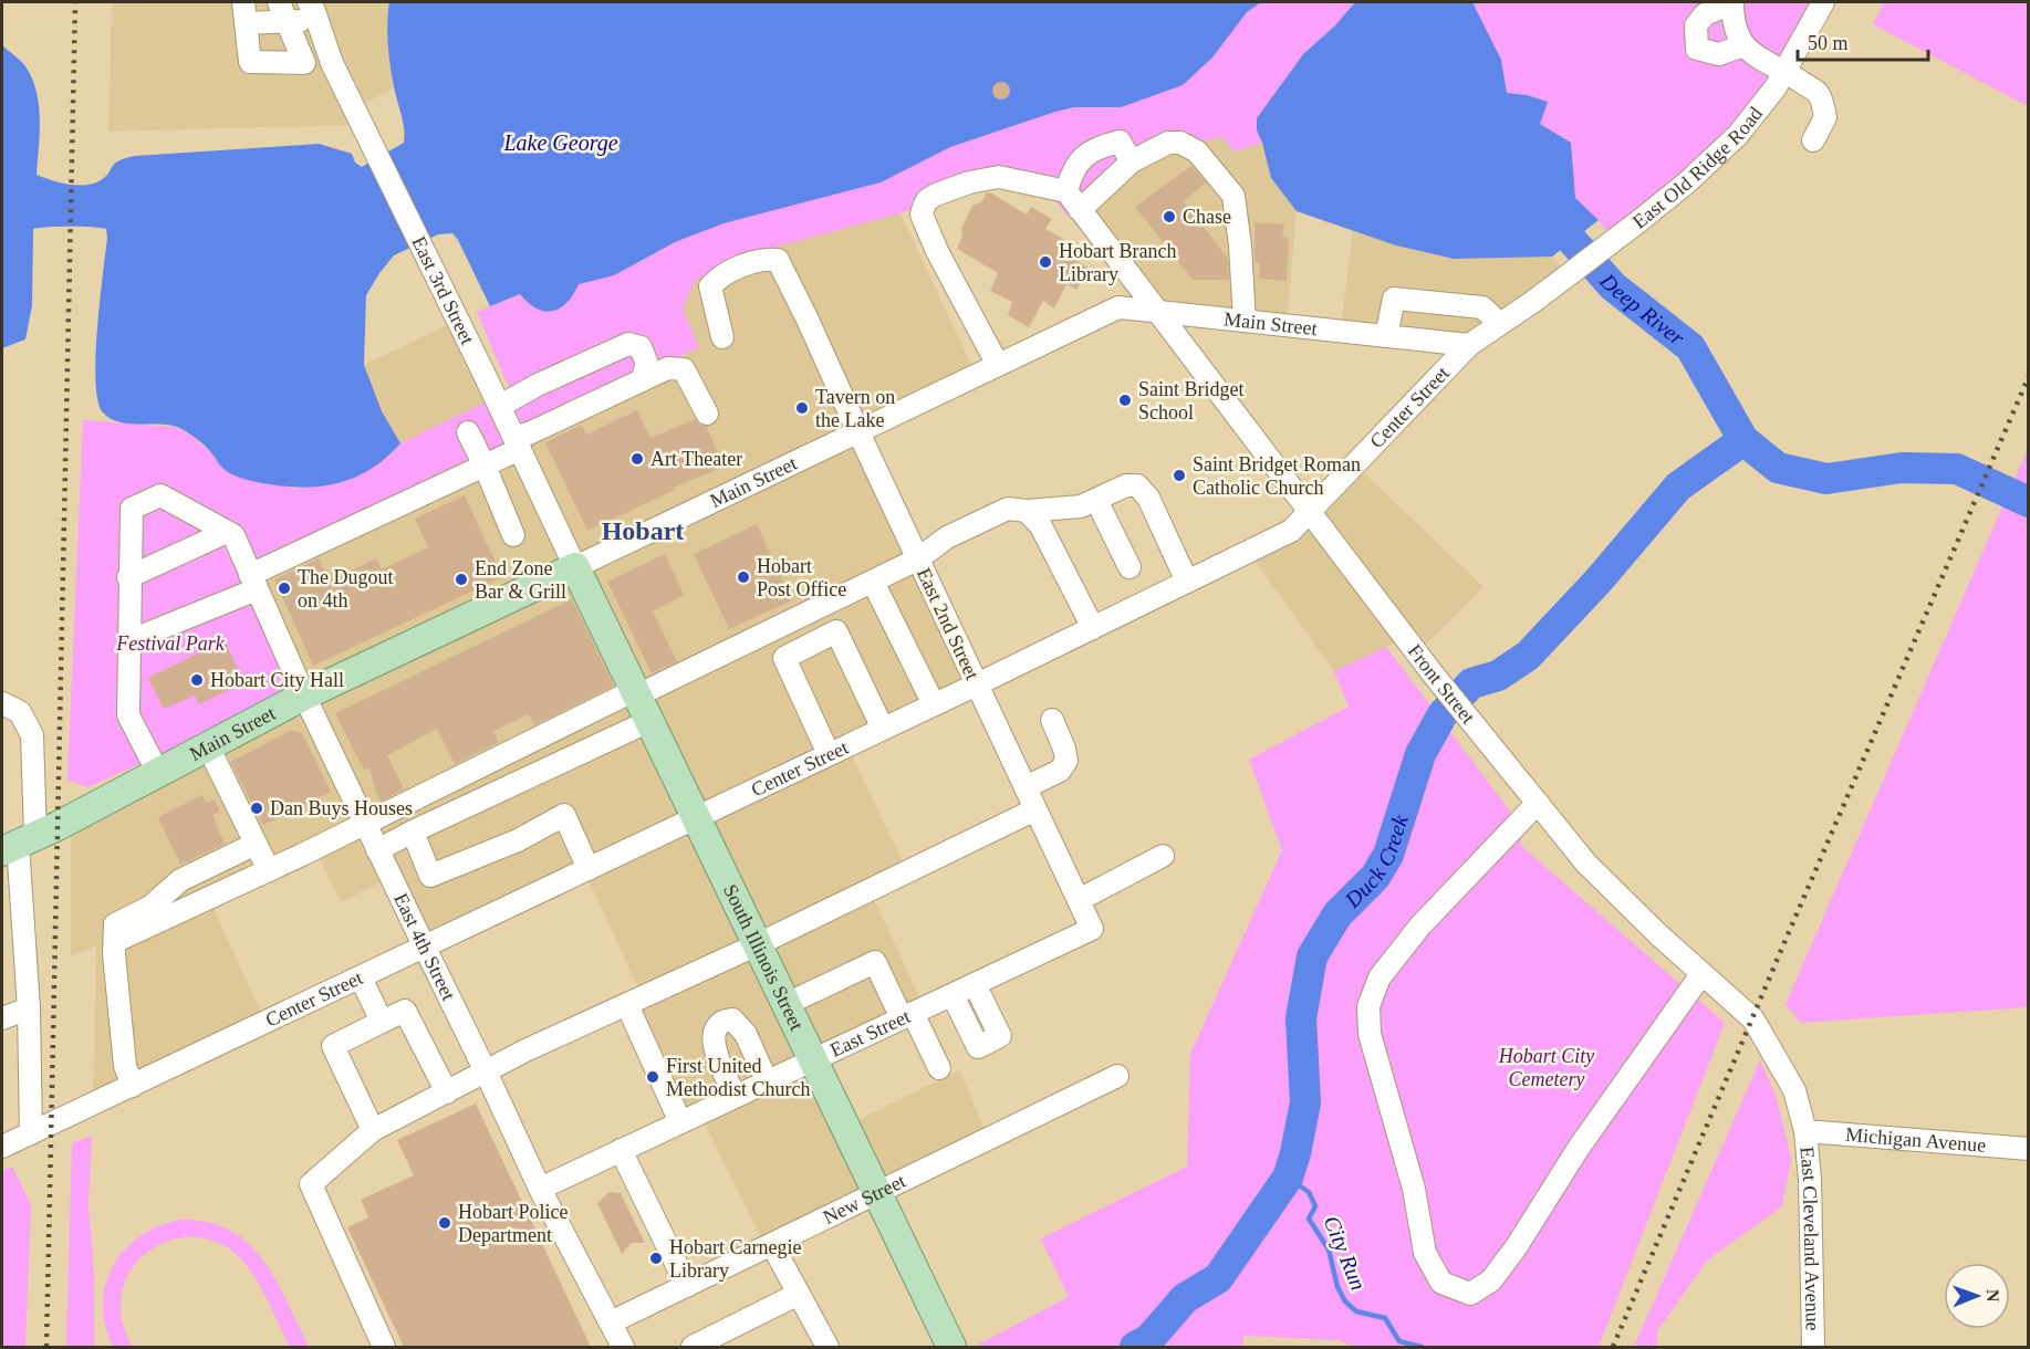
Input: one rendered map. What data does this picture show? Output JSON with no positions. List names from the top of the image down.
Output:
{
  "streets": {
    "main road": ["Main Street", "South Illinois Street"],
    "street": [
      "East Old Ridge Road",
      "East 3rd Street",
      "Center Street",
      "East 2nd Street",
      "Front Street",
      "East 4th Street",
      "East Street",
      "Michigan Avenue",
      "New Street",
      "East Cleveland Avenue"
    ]
  },
  "crossings": [
    ["East Old Ridge Road", "Center Street"],
    ["East 3rd Street", "Main Street"],
    ["East 3rd Street", "South Illinois Street"],
    ["Main Street", "Center Street"],
    ["Main Street", "East 2nd Street"],
    ["Main Street", "Front Street"],
    ["Main Street", "East 4th Street"],
    ["Main Street", "South Illinois Street"],
    ["Center Street", "East 2nd Street"],
    ["Center Street", "Front Street"],
    ["Center Street", "East 4th Street"],
    ["Center Street", "South Illinois Street"],
    ["East 2nd Street", "East Street"],
    ["Front Street", "Michigan Avenue"],
    ["Front Street", "East Cleveland Avenue"],
    ["East 4th Street", "East Street"],
    ["East 4th Street", "New Street"],
    ["South Illinois Street", "East Street"],
    ["South Illinois Street", "New Street"],
    ["Michigan Avenue", "East Cleveland Avenue"]
  ],
  "districts": ["Hobart"],
  "water": [
    "Lake George",
    "Deep River",
    "Duck Creek",
    "City Run"
  ],
  "parks": ["Festival Park", "Hobart City Cemetery"],
  "places": [
    "Chase",
    "Hobart Branch Library",
    "Saint Bridget School",
    "Tavern on the Lake",
    "Art Theater",
    "Saint Bridget Roman Catholic Church",
    "Hobart Post Office",
    "End Zone Bar & Grill",
    "The Dugout on 4th",
    "Hobart City Hall",
    "Dan Buys Houses",
    "First United Methodist Church",
    "Hobart Police Department",
    "Hobart Carnegie Library"
  ],
  "scale_bar": "50 m",
  "north": "right"
}
